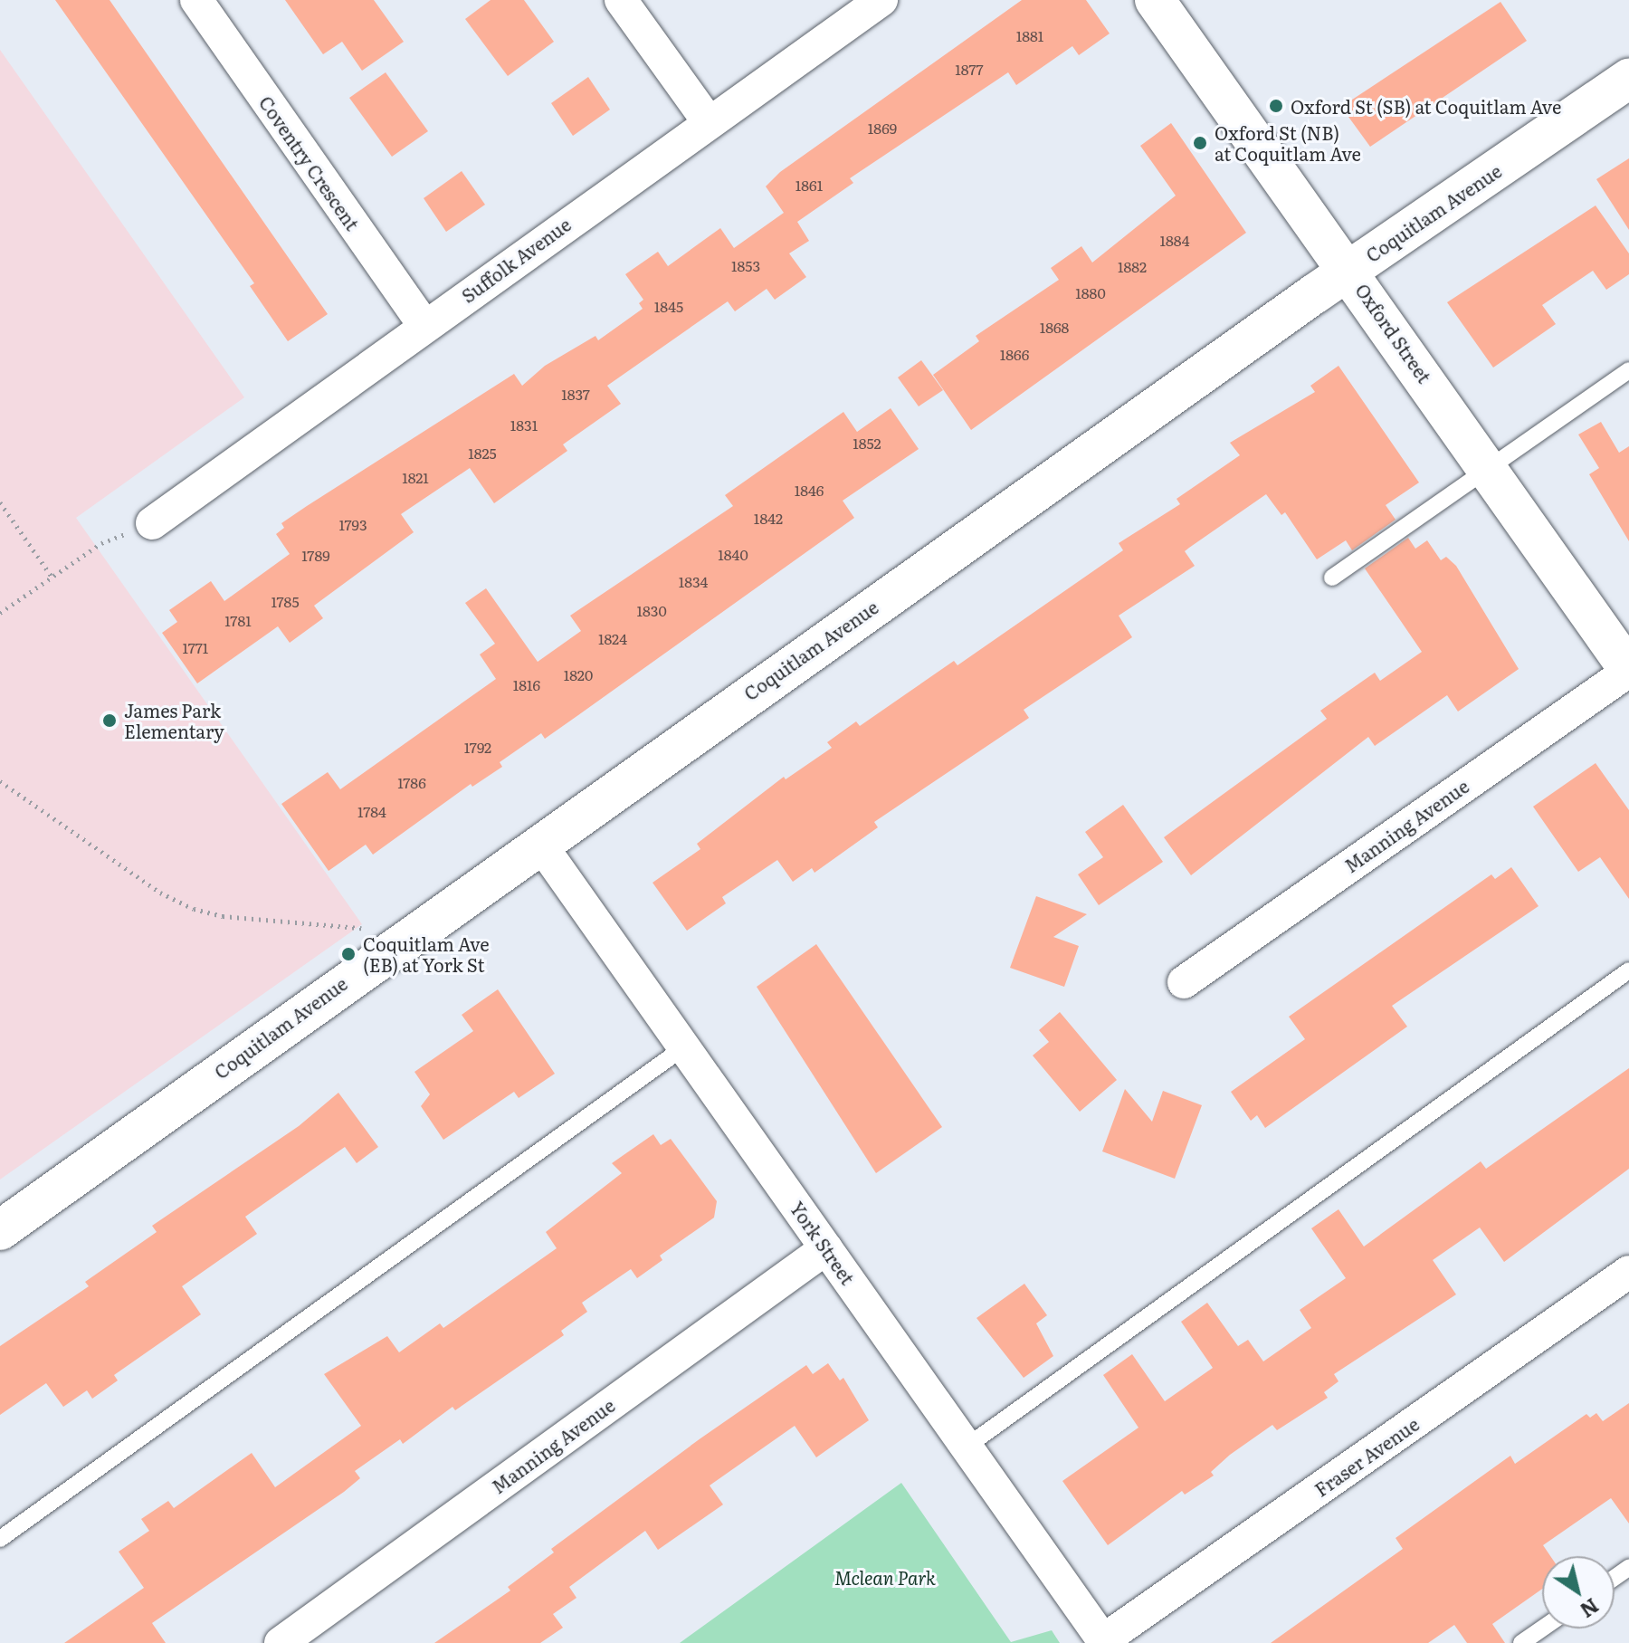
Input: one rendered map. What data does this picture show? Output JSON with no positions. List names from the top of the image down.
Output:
{
  "streets": {
    "street": [
      "Coventry Crescent",
      "Coquitlam Avenue",
      "Suffolk Avenue",
      "Oxford Street",
      "Manning Avenue",
      "York Street",
      "Fraser Avenue"
    ]
  },
  "crossings": [
    ["Coventry Crescent", "Suffolk Avenue"],
    ["Coquitlam Avenue", "Oxford Street"],
    ["Coquitlam Avenue", "York Street"],
    ["Oxford Street", "Manning Avenue"],
    ["Manning Avenue", "York Street"],
    ["York Street", "Fraser Avenue"]
  ],
  "parks": ["Mclean Park"],
  "places": [
    "Oxford St (SB) at Coquitlam Ave",
    "Oxford St (NB) at Coquitlam Ave",
    "James Park Elementary",
    "Coquitlam Ave (EB) at York St"
  ],
  "house_numbers": [
    "1881",
    "1877",
    "1869",
    "1861",
    "1884",
    "1853",
    "1882",
    "1880",
    "1845",
    "1868",
    "1866",
    "1837",
    "1831",
    "1852",
    "1825",
    "1821",
    "1846",
    "1842",
    "1793",
    "1840",
    "1789",
    "1834",
    "1785",
    "1830",
    "1781",
    "1824",
    "1771",
    "1820",
    "1816",
    "1792",
    "1786",
    "1784"
  ],
  "north": "bottom right"
}
